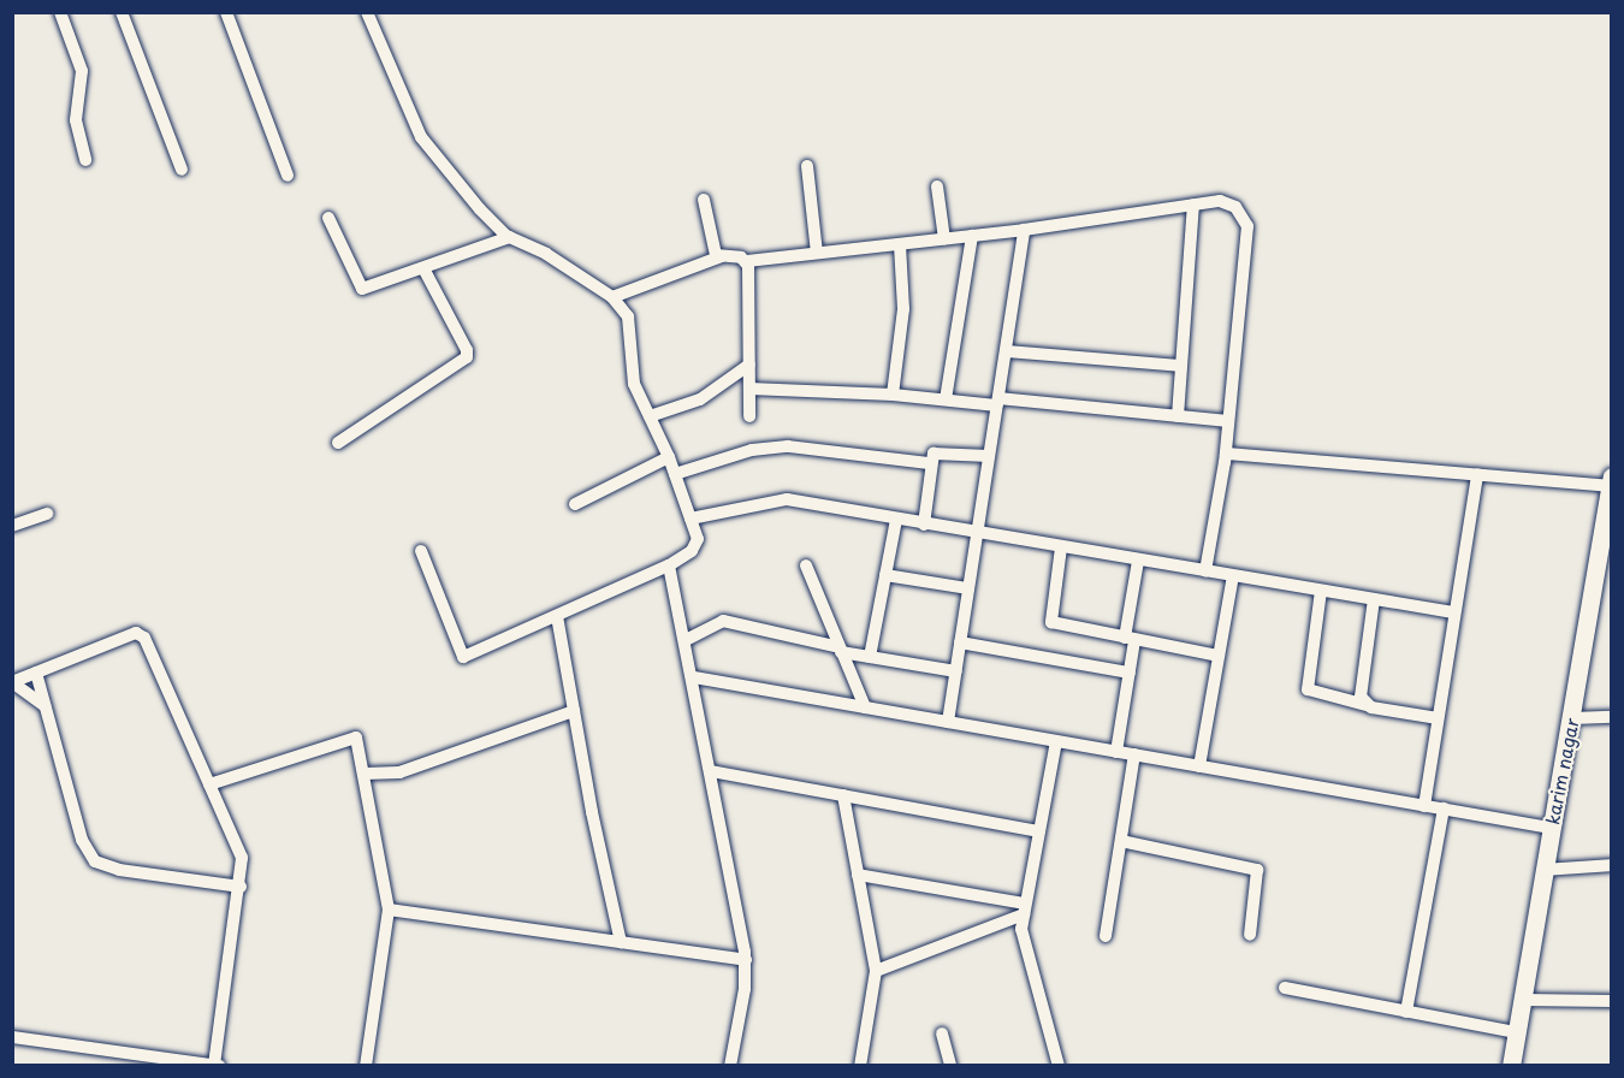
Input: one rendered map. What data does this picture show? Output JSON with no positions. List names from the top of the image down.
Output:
{
  "streets": {
    "street": ["karim nagar"]
  }
}
